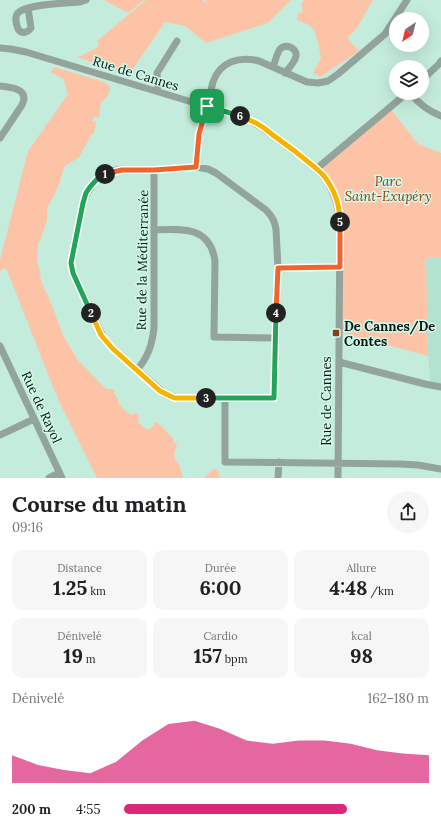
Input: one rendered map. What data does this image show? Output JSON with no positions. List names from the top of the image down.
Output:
{
  "streets": {
    "street": ["Rue de Cannes", "Rue de la Méditerranée", "Rue de Rayol"]
  },
  "parks": ["Parc Saint-Exupéry"],
  "places": {
    "transit": ["De Cannes/De Contes"]
  },
  "north": "bottom left",
  "page": {
    "pins": [
      "6",
      "1",
      "5",
      "2",
      "4",
      "3"
    ],
    "heading": ["Course du matin", "09:16"],
    "stats": [
      ["Distance", "1.25 km"],
      ["Durée", "6:00"],
      ["Allure", "4:48 /km"],
      ["Dénivelé", "19 m"],
      ["Cardio", "157 bpm"],
      ["kcal", "98"]
    ],
    "chart": ["Dénivelé", "162–180 m"],
    "list": [
      {
        "name": "200 m",
        "note": "4:55"
      }
    ]
  }
}
